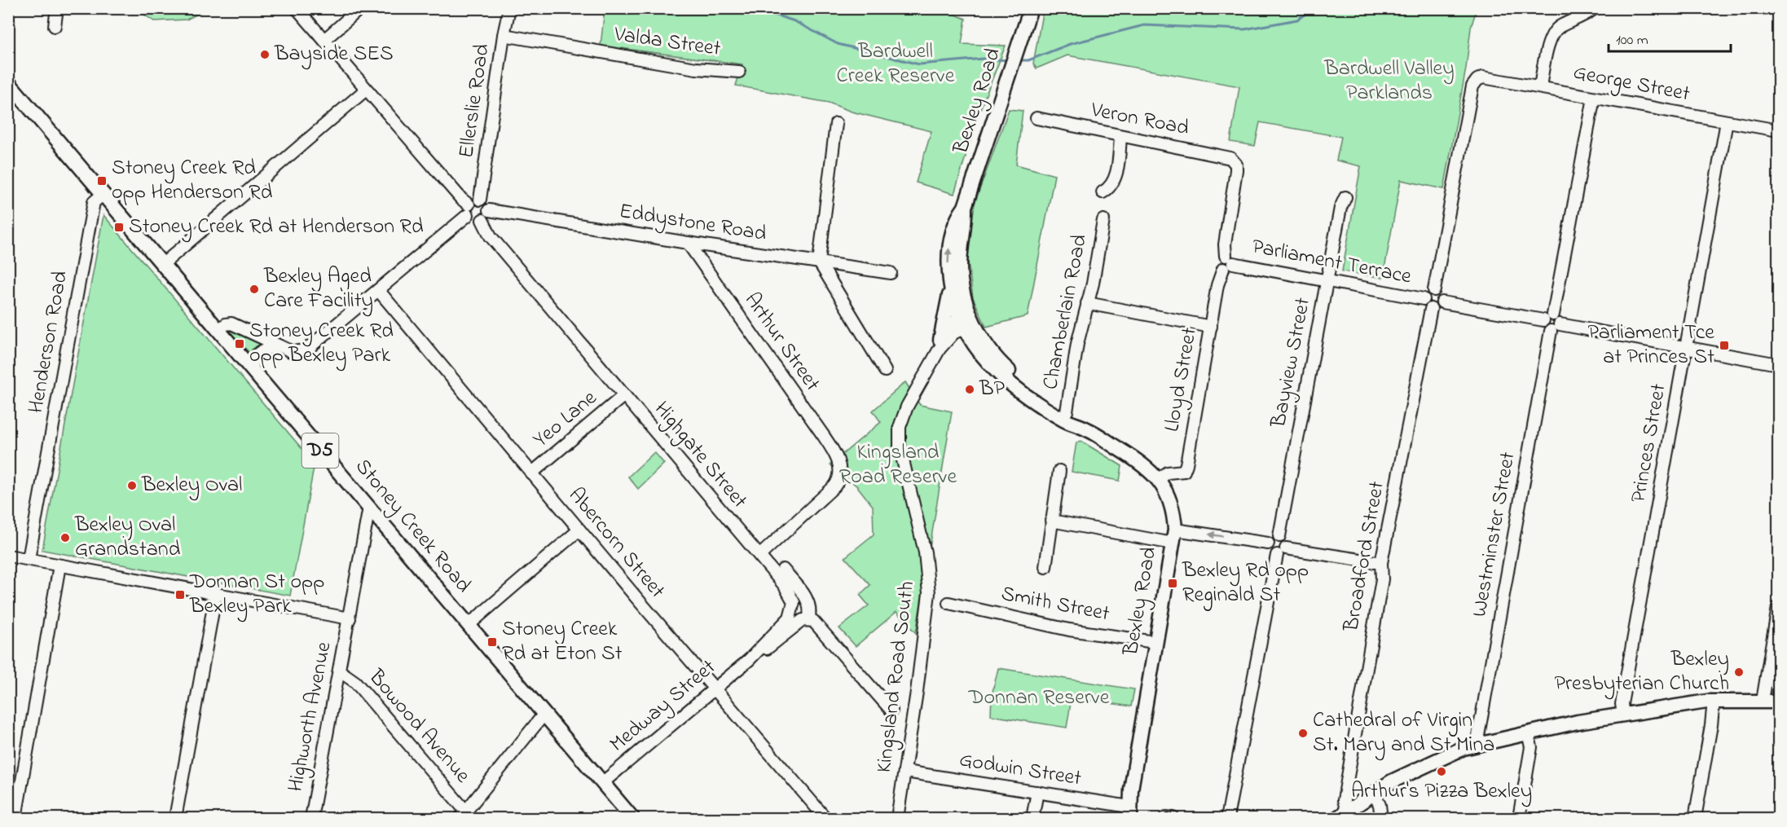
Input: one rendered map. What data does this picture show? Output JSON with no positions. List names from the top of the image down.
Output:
{
  "streets": {
    "main road": ["Bexley Road", "D5", "Stoney Creek Road"],
    "street": [
      "Valda Street",
      "George Street",
      "Ellerslie Road",
      "Veron Road",
      "Eddystone Road",
      "Parliament Terrace",
      "Chamberlain Road",
      "Henderson Road",
      "Arthur Street",
      "Bayview Street",
      "Lloyd Street",
      "Yeo Lane",
      "Princes Street",
      "Highgate Street",
      "Westminster Street",
      "Abercorn Street",
      "Broadford Street",
      "Smith Street",
      "Kingsland Road South",
      "Medway Street",
      "Highworth Avenue",
      "Bowood Avenue",
      "Godwin Street"
    ]
  },
  "crossings": [
    ["Valda Street", "Ellerslie Road"],
    ["George Street", "Parliament Terrace"],
    ["George Street", "Princes Street"],
    ["George Street", "Broadford Street"],
    ["Ellerslie Road", "Eddystone Road"],
    ["Ellerslie Road", "Highgate Street"],
    ["Bexley Road", "Chamberlain Road"],
    ["Bexley Road", "Lloyd Street"],
    ["Bexley Road", "Smith Street"],
    ["Bexley Road", "Kingsland Road South"],
    ["Bexley Road", "Godwin Street"],
    ["Veron Road", "Lloyd Street"],
    ["Eddystone Road", "Arthur Street"],
    ["Eddystone Road", "Highgate Street"],
    ["Parliament Terrace", "Bayview Street"],
    ["Parliament Terrace", "Lloyd Street"],
    ["Parliament Terrace", "Broadford Street"],
    ["Henderson Road", "Stoney Creek Road"],
    ["Arthur Street", "Highgate Street"],
    ["Yeo Lane", "Highgate Street"],
    ["Yeo Lane", "Abercorn Street"],
    ["Highgate Street", "Medway Street"],
    ["Stoney Creek Road", "Medway Street"],
    ["Stoney Creek Road", "Highworth Avenue"],
    ["Abercorn Street", "Medway Street"],
    ["Kingsland Road South", "Godwin Street"],
    ["Highworth Avenue", "Bowood Avenue"]
  ],
  "parks": [
    "Bardwell Creek Reserve",
    "Bardwell Valley Parklands",
    "Kingsland Road Reserve",
    "Donnan Reserve"
  ],
  "places": {
    "other": [
      "Bayside SES",
      "Bexley Aged Care Facility",
      "BP",
      "Bexley Oval",
      "Bexley Oval Grandstand",
      "Bexley Presbyterian Church",
      "Cathedral of Virgin St. Mary and St Mina",
      "Arthur's Pizza Bexley"
    ],
    "transit": [
      "Stoney Creek Rd opp Henderson Rd",
      "Stoney Creek Rd at Henderson Rd",
      "Stoney Creek Rd opp Bexley Park",
      "Parliament Tce at Princes St",
      "Bexley Rd opp Reginald St",
      "Donnan St opp Bexley Park",
      "Stoney Creek Rd at Eton St"
    ]
  },
  "scale_bar": "100 m"
}
